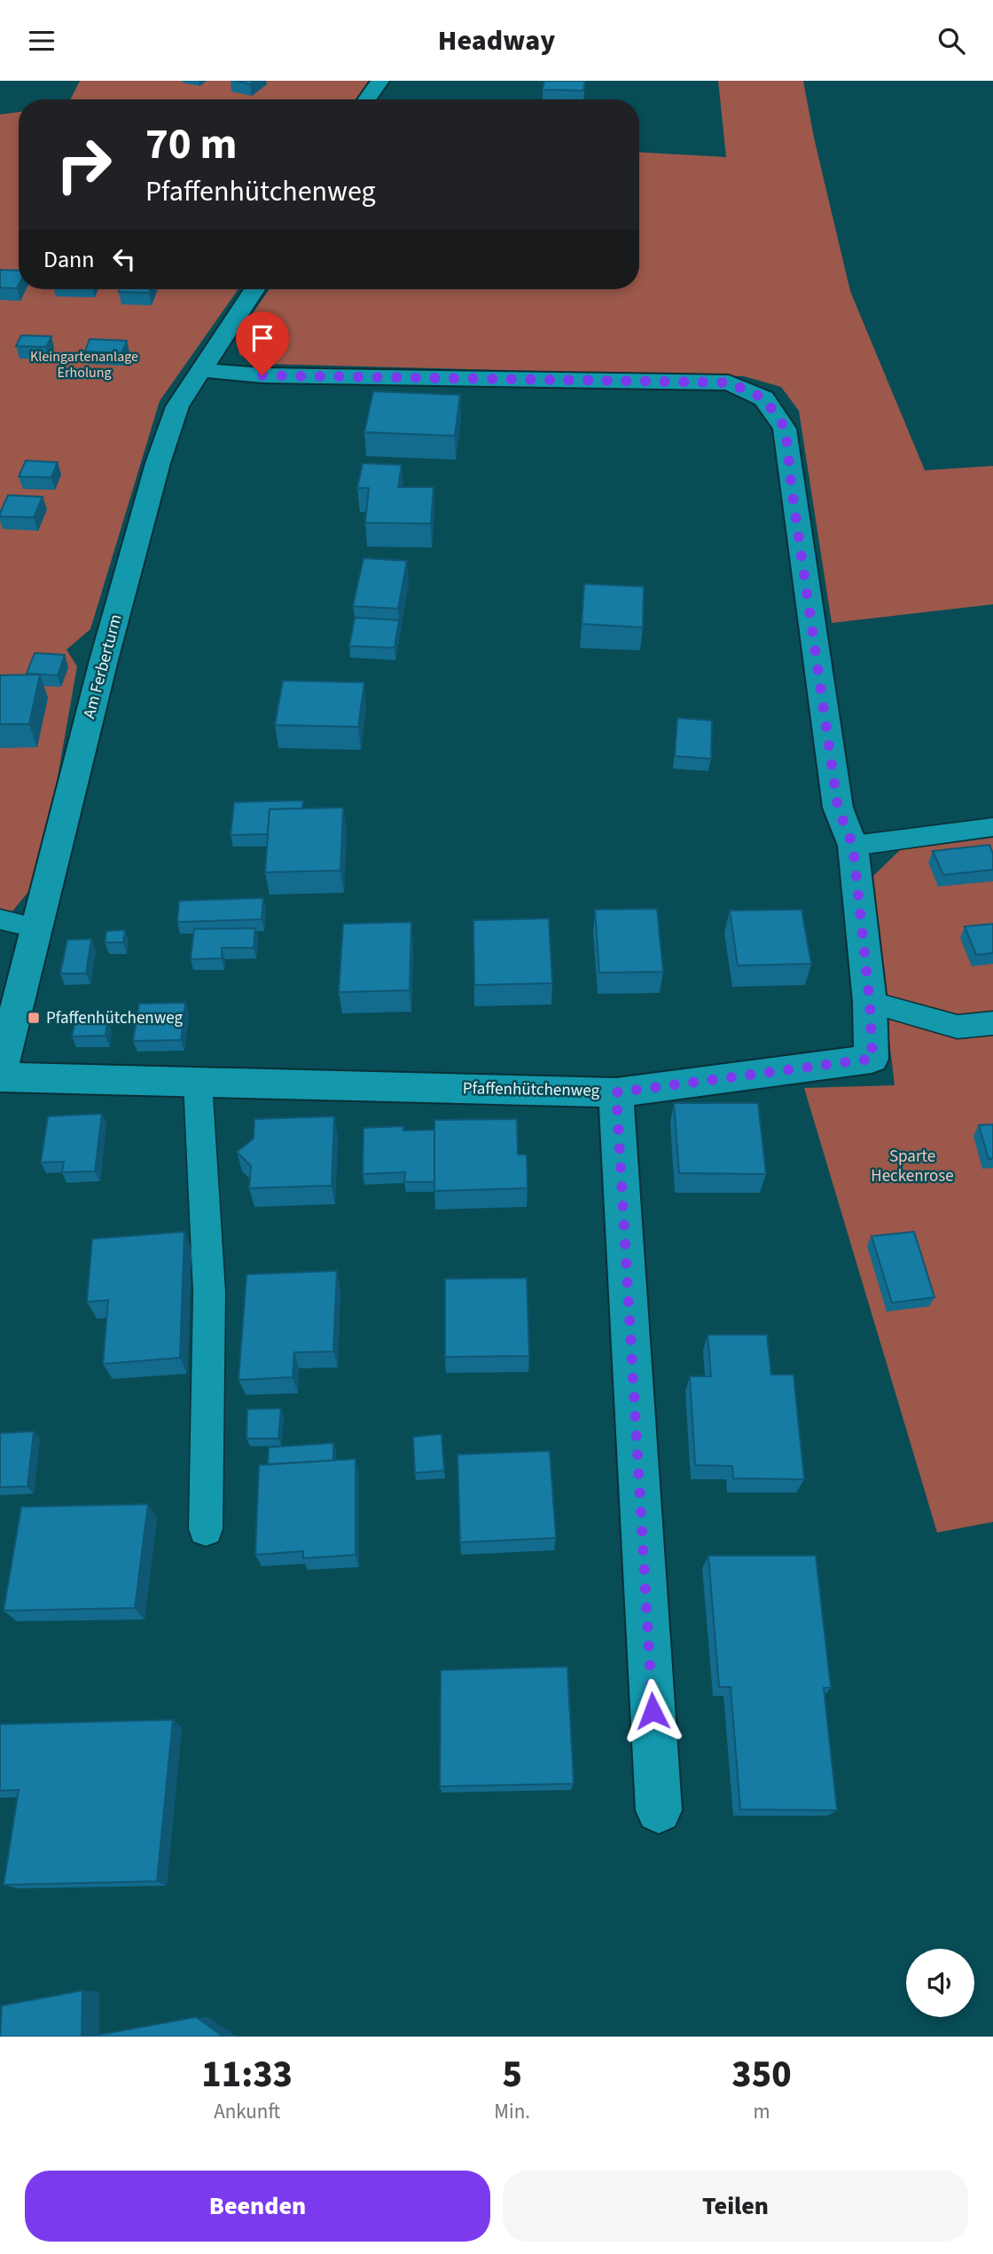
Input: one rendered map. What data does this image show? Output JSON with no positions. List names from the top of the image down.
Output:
{
  "streets": {
    "street": ["Am Ferberturm", "Pfaffenhütchenweg"]
  },
  "crossings": [
    ["Am Ferberturm", "Pfaffenhütchenweg"]
  ],
  "parks": ["Kleingartenanlage Erholung", "Sparte Heckenrose"],
  "places": {
    "transit": ["Pfaffenhütchenweg"]
  },
  "page": {
    "header": "Headway",
    "turn": ["70 m", "Pfaffenhütchenweg"],
    "then": "Dann",
    "eta": [
      "11:33",
      "Ankunft",
      "5",
      "Min.",
      "350",
      "m"
    ],
    "buttons": ["Beenden", "Teilen"]
  }
}
